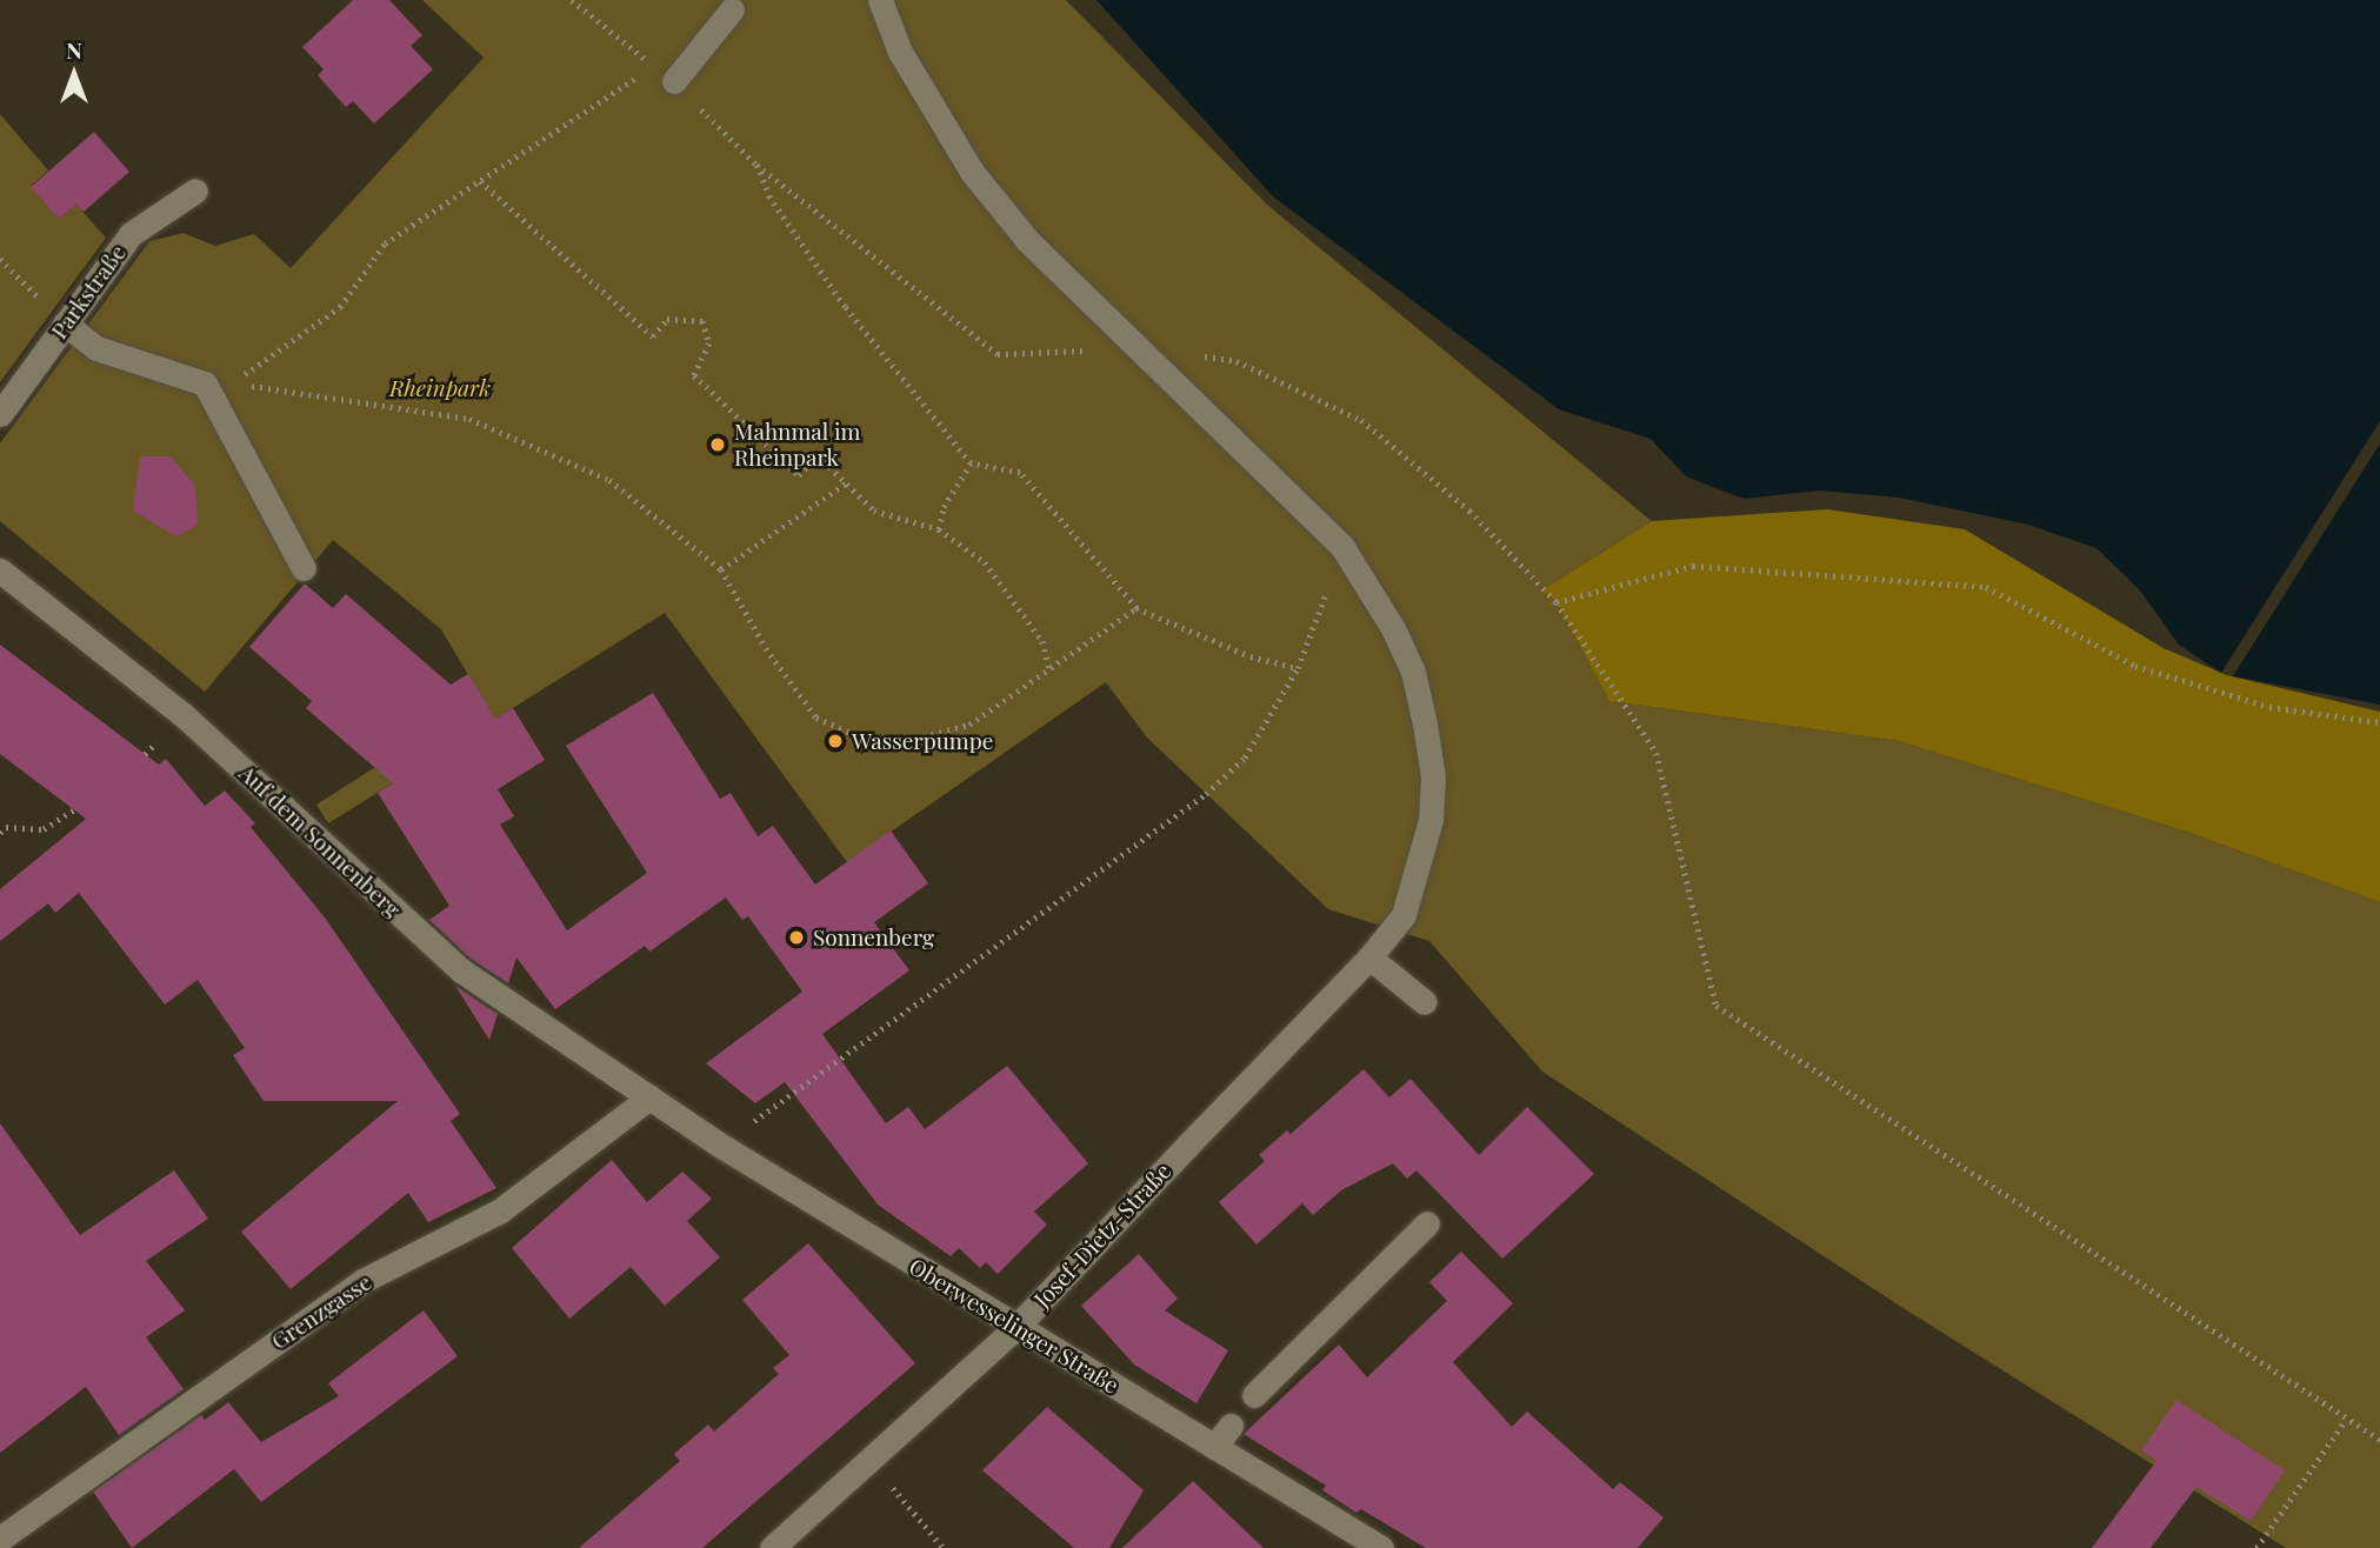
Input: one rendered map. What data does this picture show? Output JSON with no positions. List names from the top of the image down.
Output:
{
  "streets": {
    "street": [
      "Parkstraße",
      "Auf dem Sonnenberg",
      "Josef-Dietz-Straße",
      "Grenzgasse",
      "Oberwesselinger Straße"
    ]
  },
  "crossings": [
    ["Auf dem Sonnenberg", "Grenzgasse"],
    ["Auf dem Sonnenberg", "Oberwesselinger Straße"],
    ["Josef-Dietz-Straße", "Oberwesselinger Straße"],
    ["Grenzgasse", "Oberwesselinger Straße"]
  ],
  "parks": ["Rheinpark"],
  "places": ["Mahnmal im Rheinpark", "Wasserpumpe", "Sonnenberg"],
  "north": "top"
}
